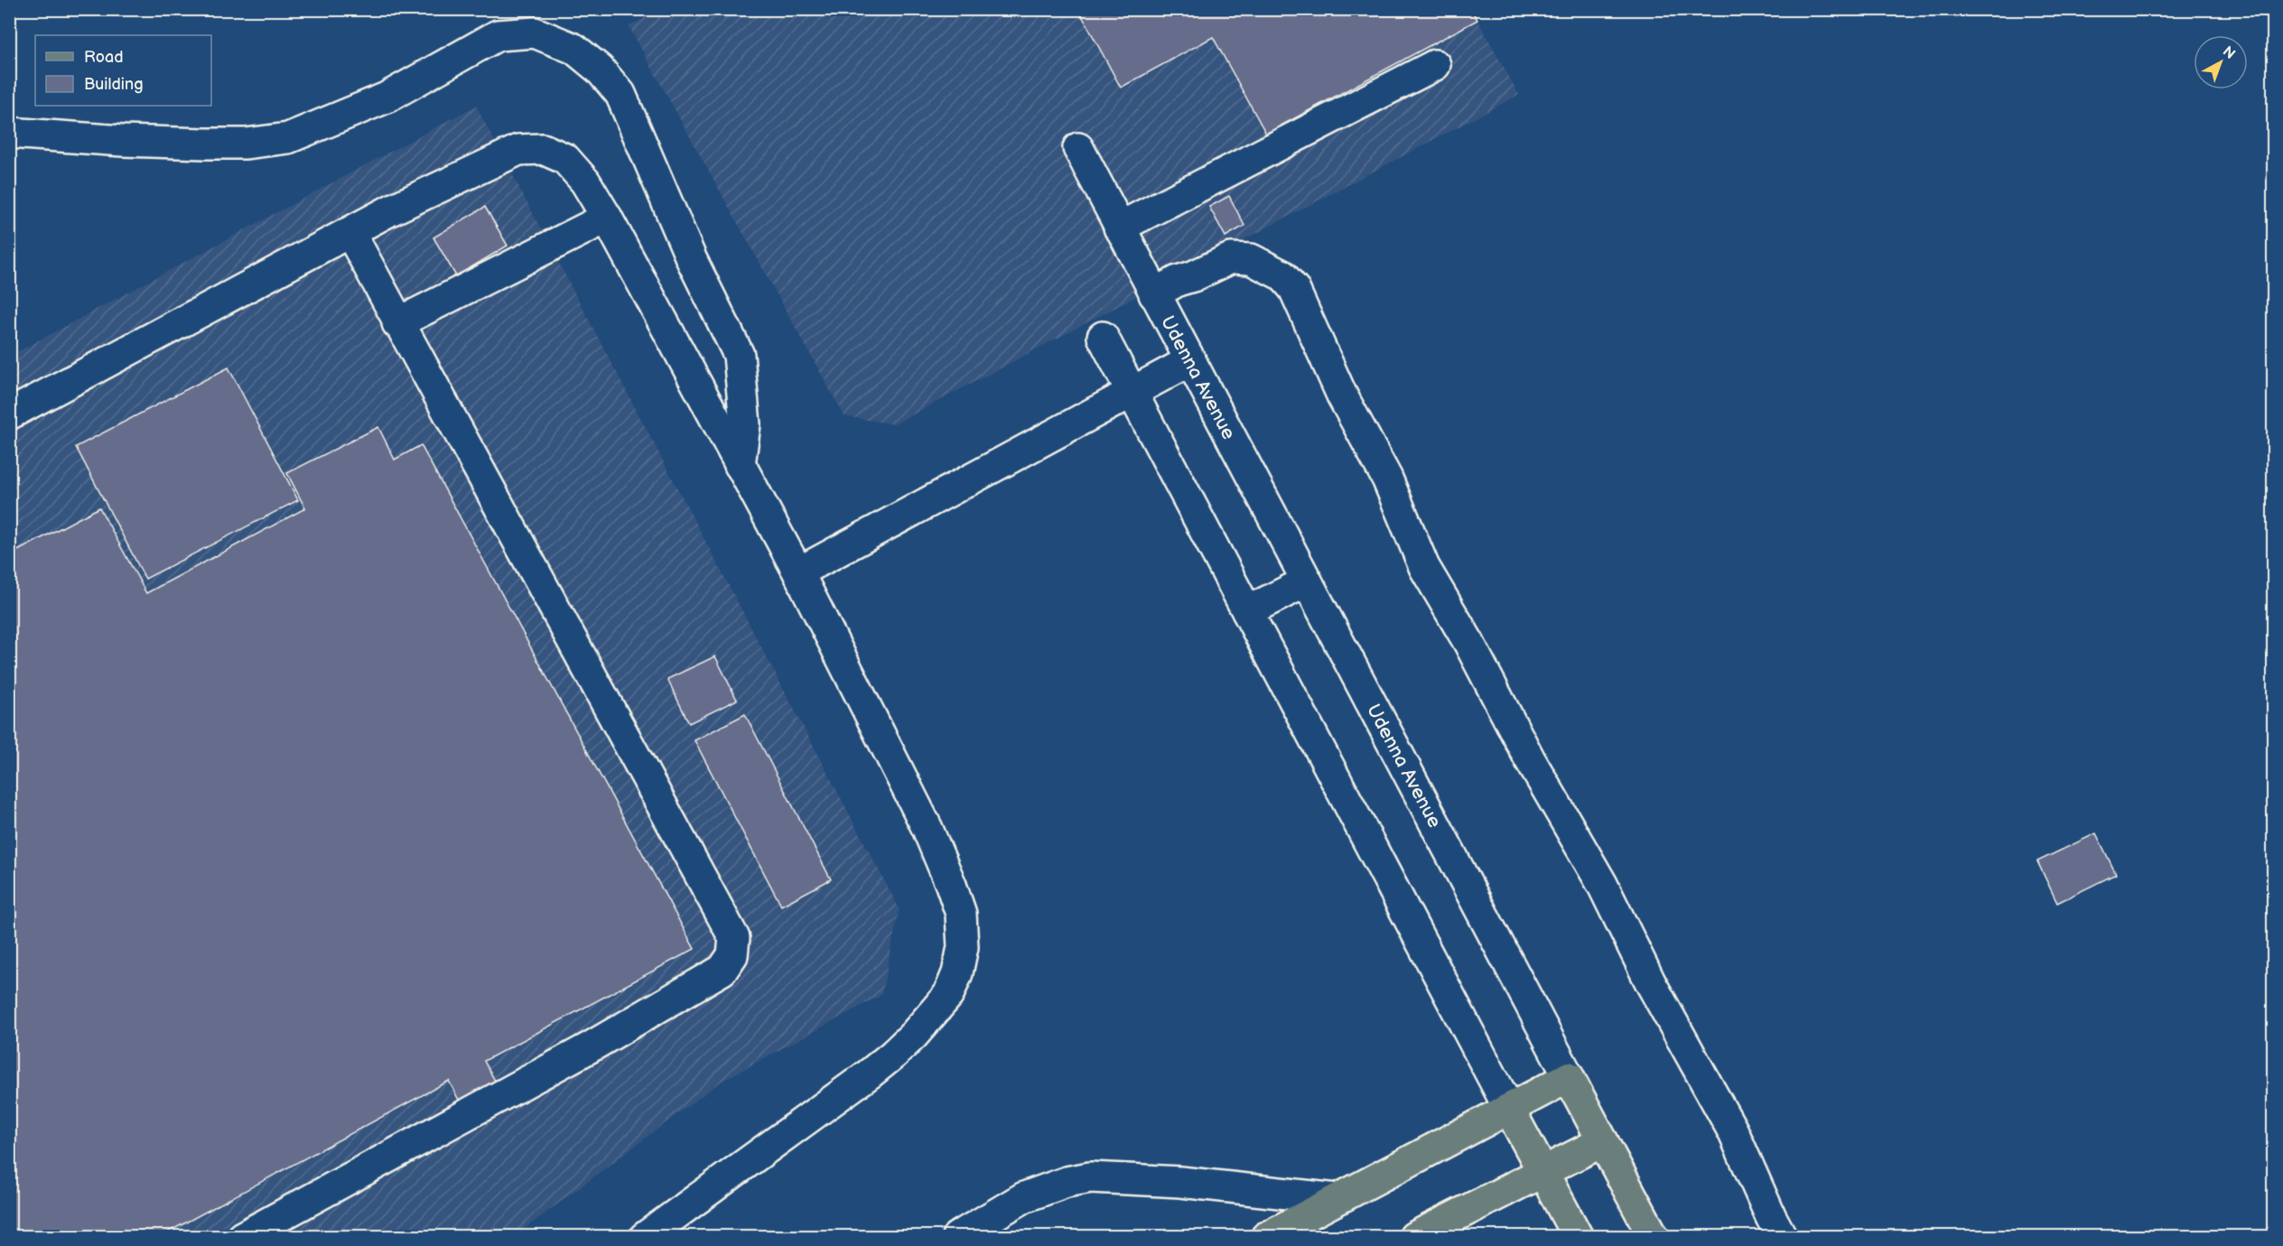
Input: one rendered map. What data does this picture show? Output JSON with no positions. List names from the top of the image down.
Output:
{
  "streets": {
    "main road": ["Udenna Avenue"]
  },
  "legend": ["Road", "Building"],
  "north": "top right"
}
